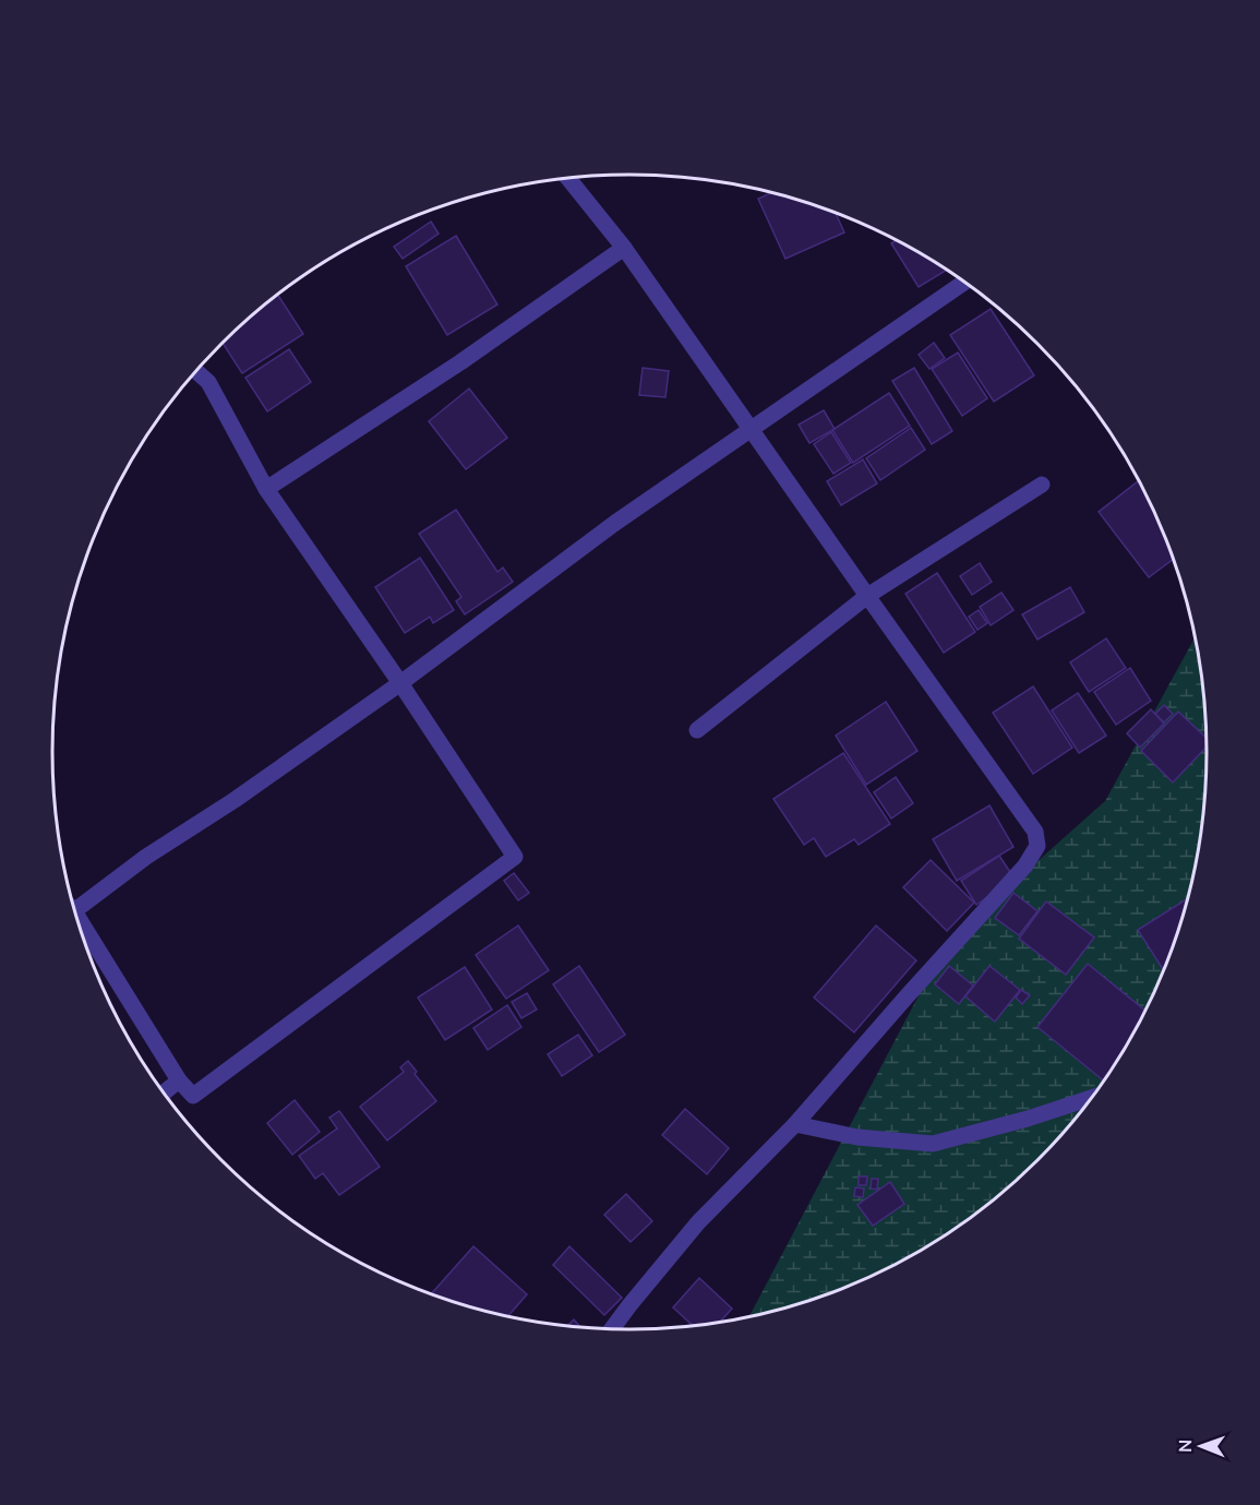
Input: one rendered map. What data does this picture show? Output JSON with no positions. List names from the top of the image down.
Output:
{
  "north": "left"
}
